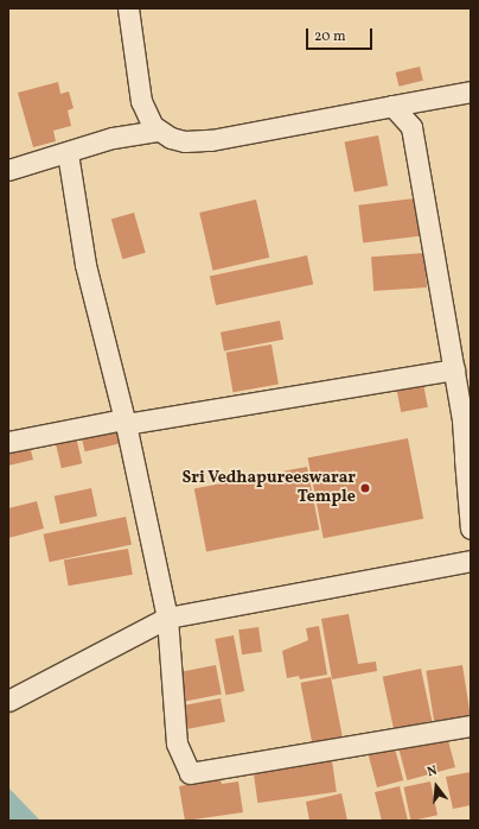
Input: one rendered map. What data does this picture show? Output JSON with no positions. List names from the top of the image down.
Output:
{
  "places": ["Sri Vedhapureeswarar Temple"],
  "scale_bar": "20 m",
  "north": "top"
}
